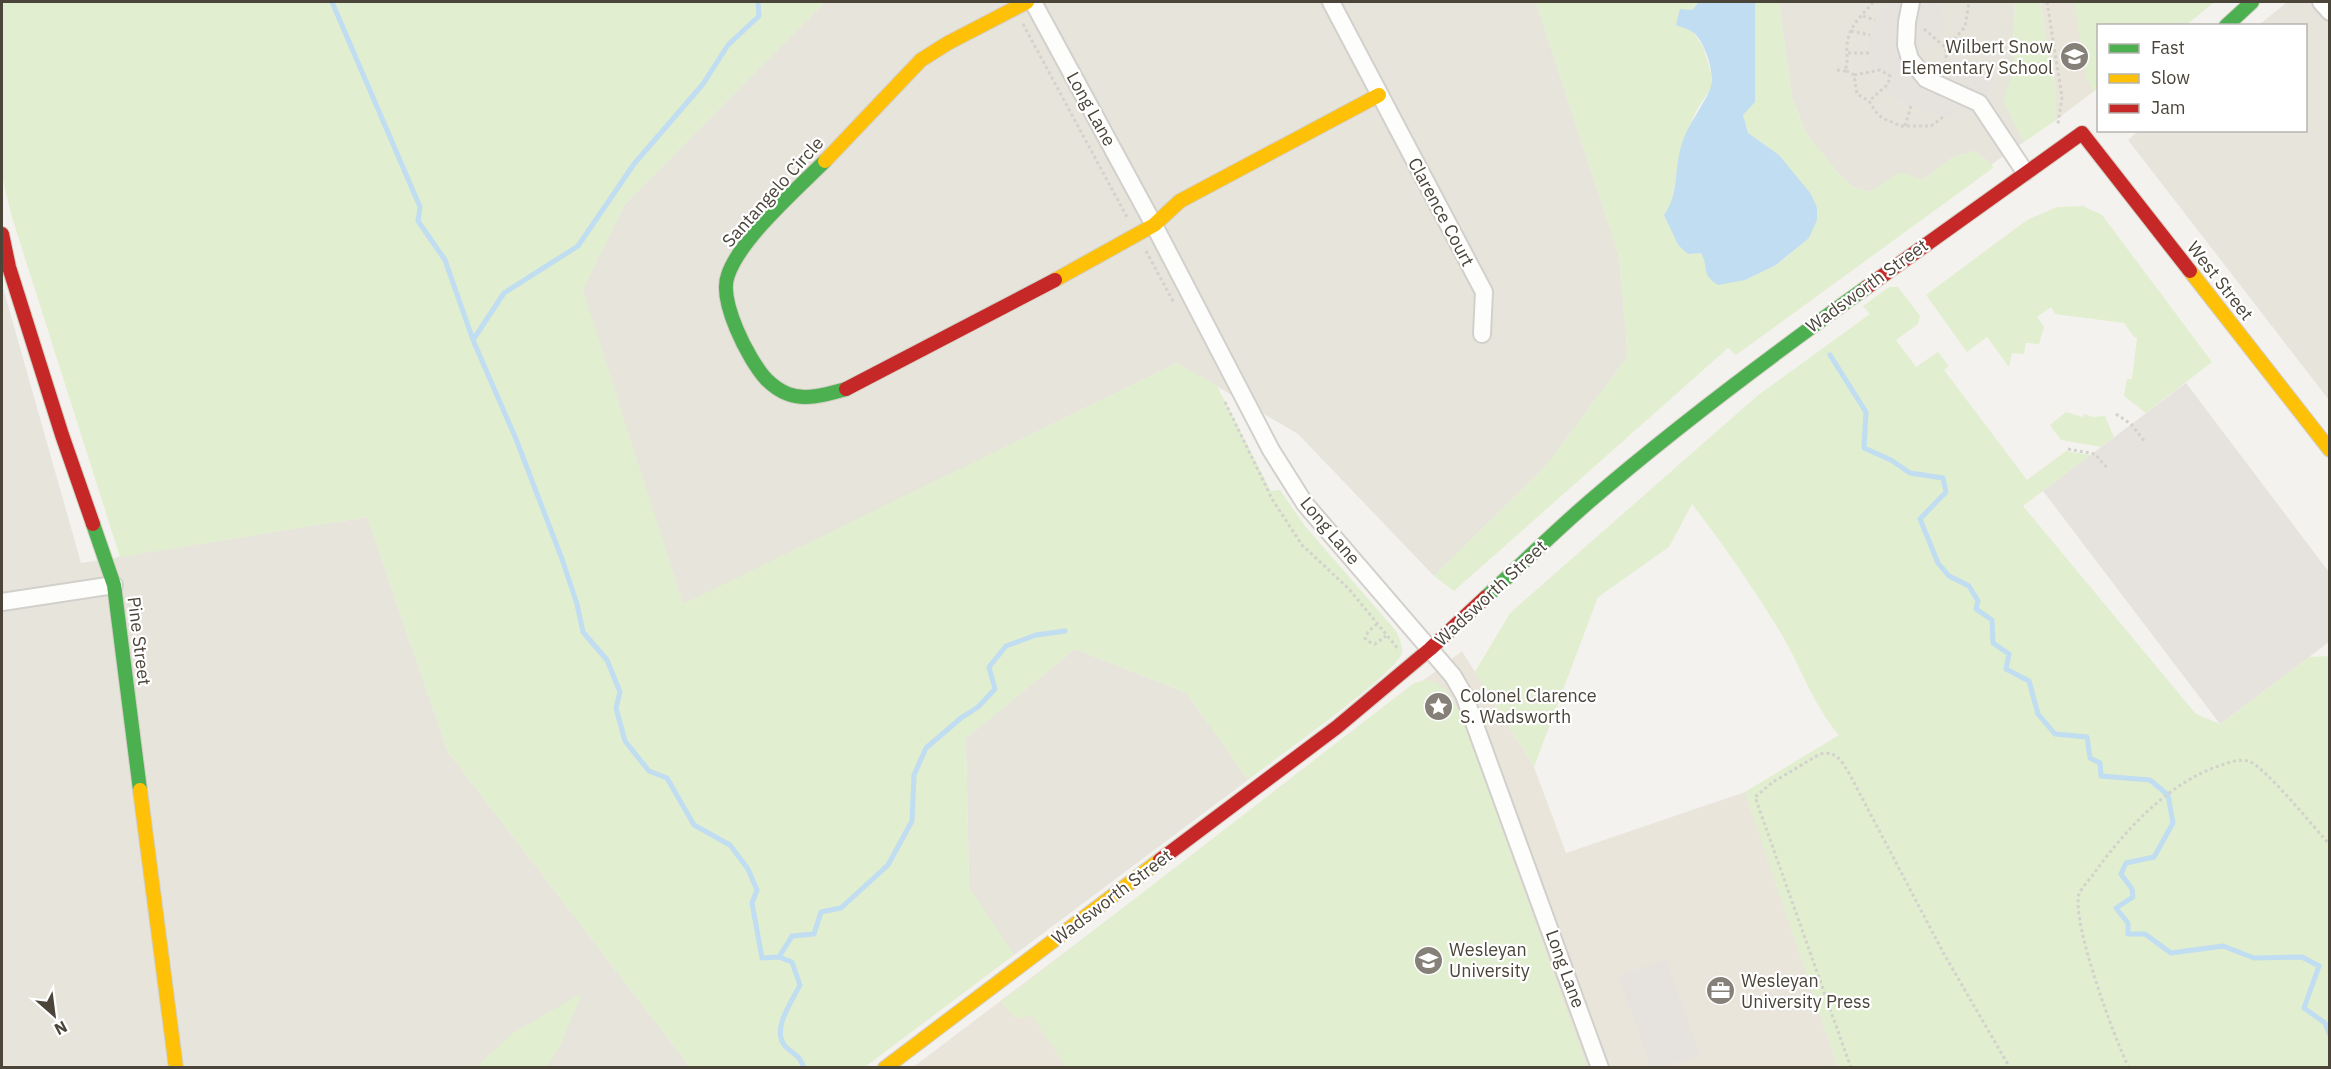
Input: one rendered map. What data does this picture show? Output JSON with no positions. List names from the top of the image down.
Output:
{
  "streets": {
    "street": [
      "Long Lane",
      "Santangelo Circle",
      "Clarence Court",
      "West Street",
      "Wadsworth Street",
      "Pine Street"
    ]
  },
  "crossings": [
    ["Long Lane", "Santangelo Circle"],
    ["Long Lane", "Wadsworth Street"],
    ["West Street", "Wadsworth Street"]
  ],
  "places": {
    "school or university": ["Wilbert Snow Elementary School", "Wesleyan University"],
    "place": ["Colonel Clarence S. Wadsworth"],
    "office": ["Wesleyan University Press"]
  },
  "legend": ["Fast", "Slow", "Jam"],
  "north": "bottom right"
}
